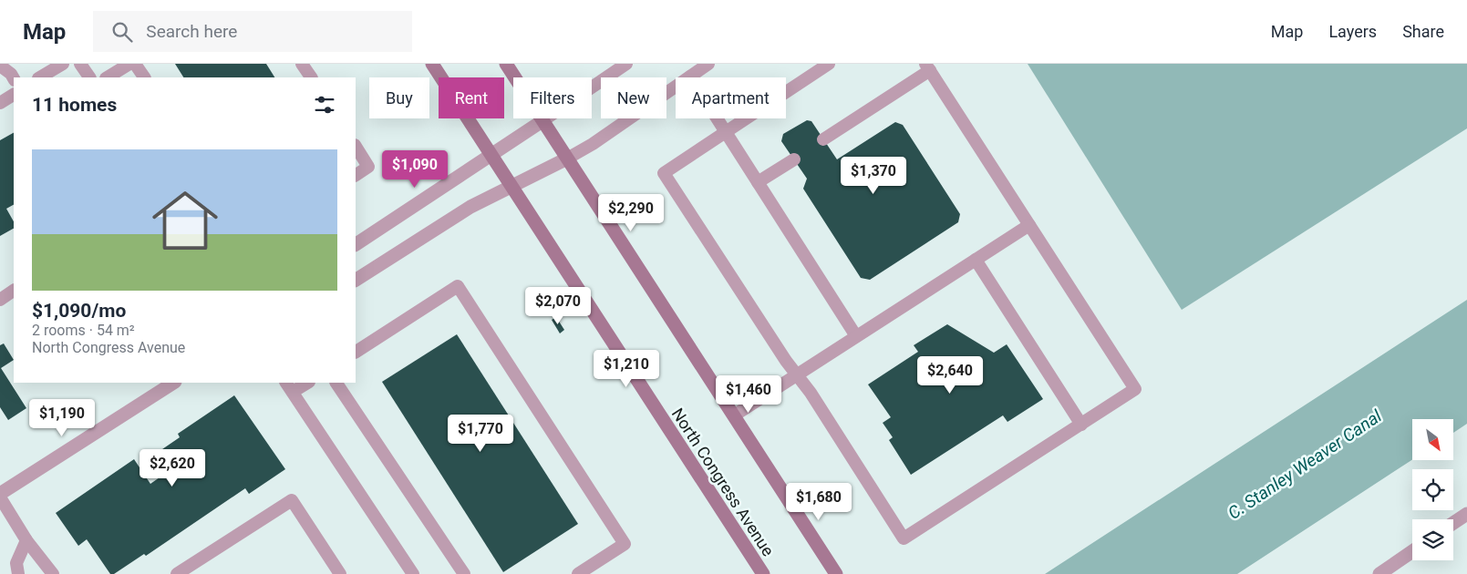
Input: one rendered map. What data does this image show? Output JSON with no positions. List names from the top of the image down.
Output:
{
  "streets": {
    "main road": ["North Congress Avenue"]
  },
  "water": ["C. Stanley Weaver Canal"],
  "north": "bottom right",
  "page": {
    "header": "Map",
    "search": "Search here",
    "nav": ["Map", "Layers", "Share"],
    "chip": [
      "Buy",
      "Rent",
      "Filters",
      "New",
      "Apartment"
    ],
    "heading": "11 homes",
    "list": [
      {
        "name": "$1,090/mo",
        "note": "2 rooms · 54 m² · North Congress Avenue"
      }
    ],
    "price": [
      "$1,090",
      "$1,370",
      "$2,290",
      "$2,070",
      "$1,210",
      "$2,640",
      "$1,460",
      "$1,190",
      "$1,770",
      "$2,620",
      "$1,680"
    ]
  }
}
